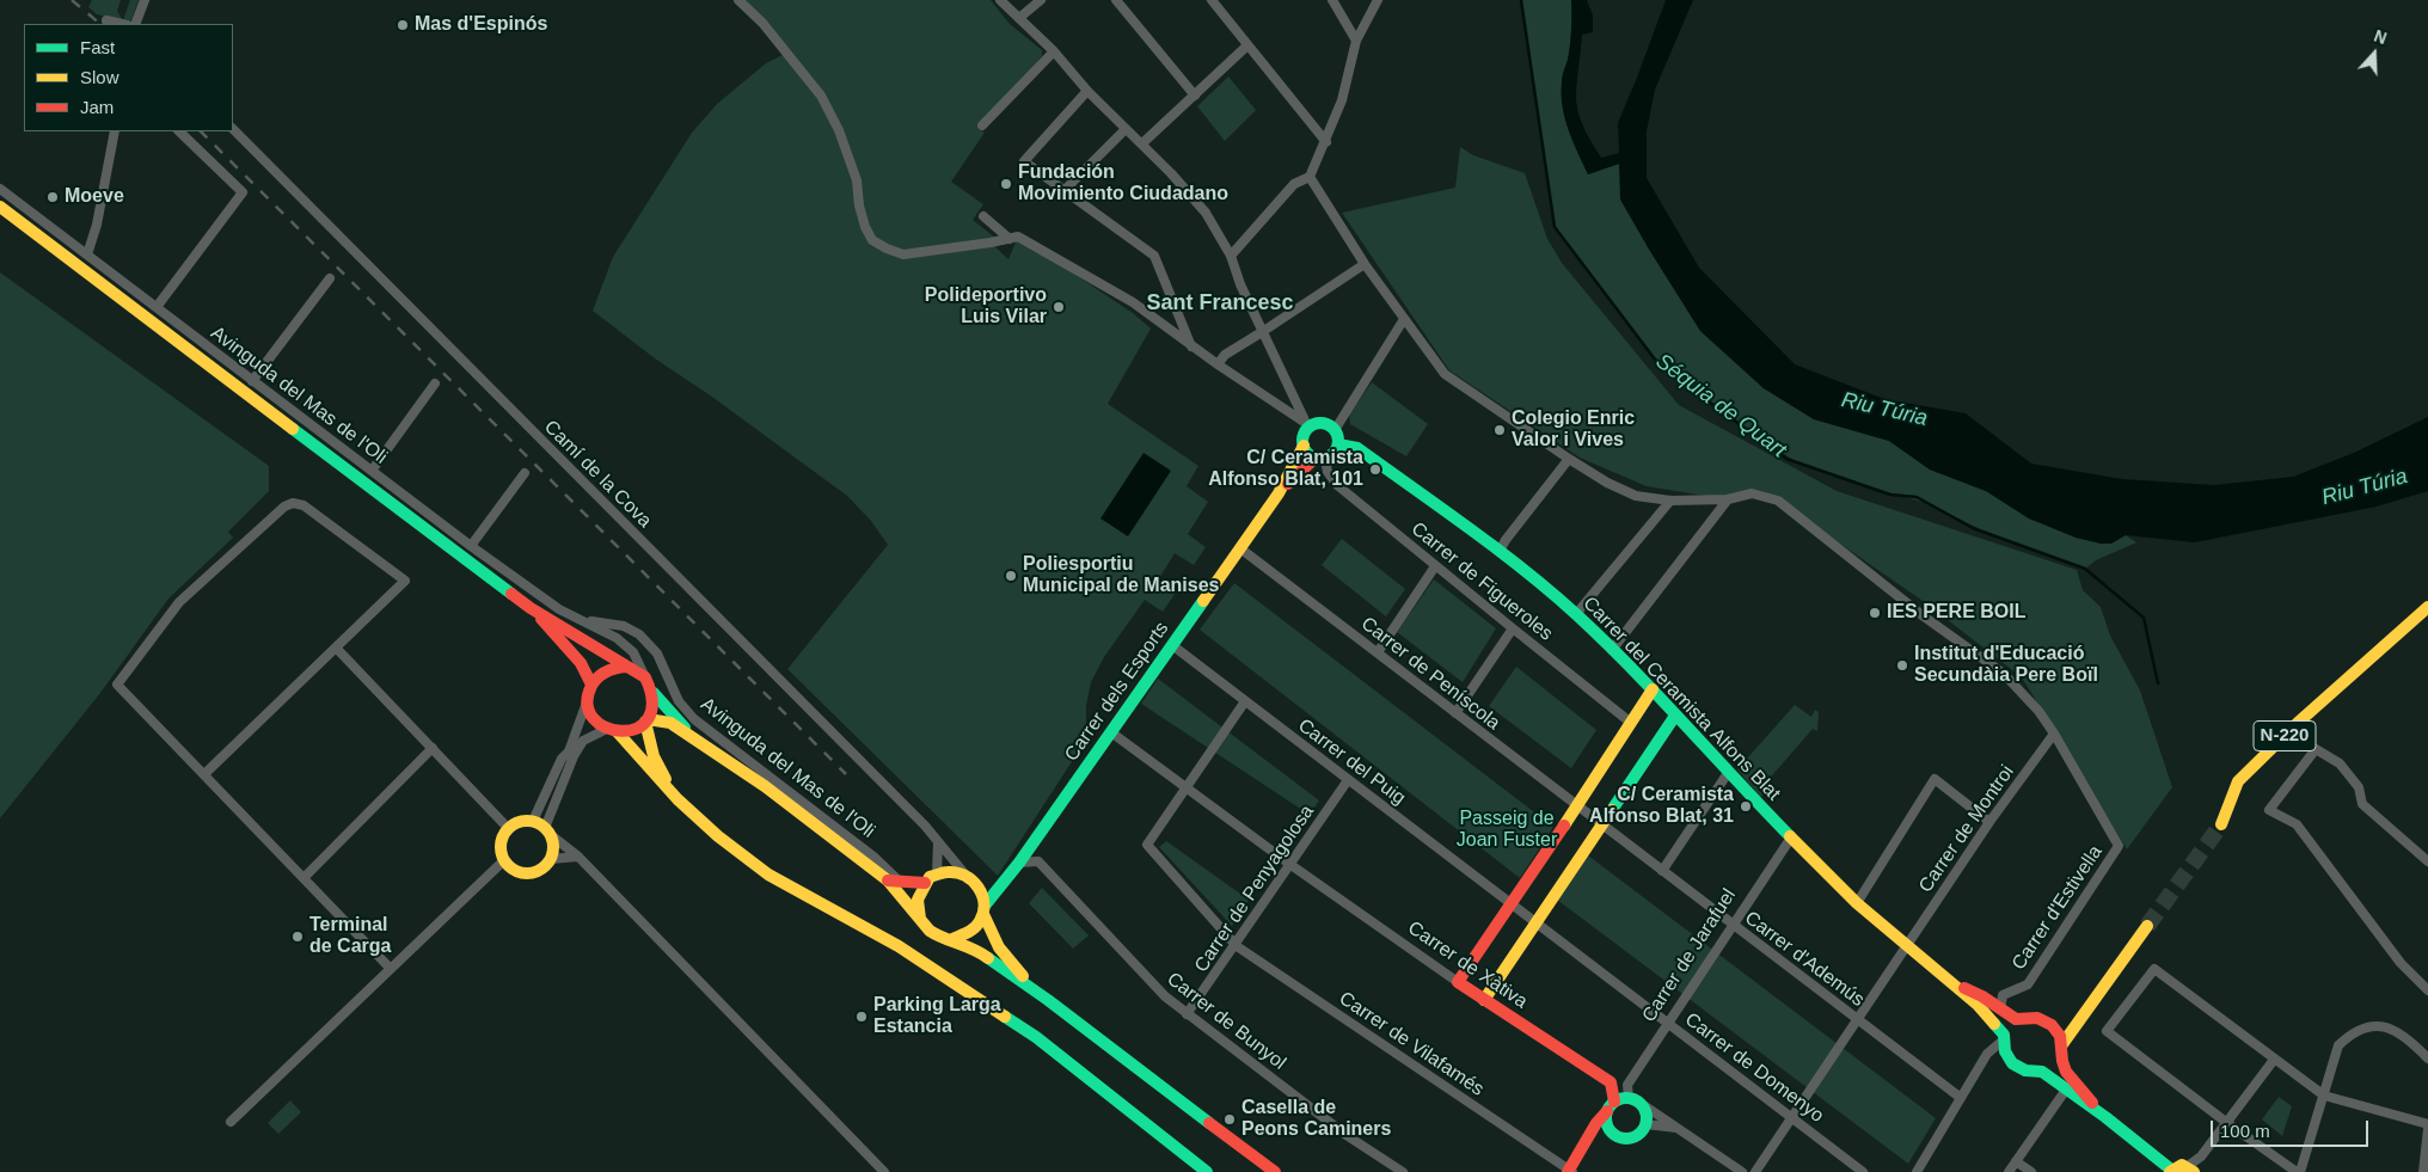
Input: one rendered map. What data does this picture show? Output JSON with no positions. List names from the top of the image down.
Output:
{
  "streets": {
    "main road": [
      "Carrer dels Esports",
      "Carrer del Ceramista Alfons Blat",
      "N-220",
      "Carrer de Xàtiva"
    ],
    "street": [
      "Avinguda del Mas de l'Oli",
      "Camí de la Cova",
      "Carrer de Figueroles",
      "Carrer de Peníscola",
      "Carrer del Puig",
      "Carrer de Montroi",
      "Carrer de Penyagolosa",
      "Carrer d'Estivella",
      "Carrer de Jarafuel",
      "Carrer d'Ademús",
      "Carrer de Bunyol",
      "Carrer de Vilafamés",
      "Carrer de Domenyo"
    ]
  },
  "crossings": [
    ["Camí de la Cova", "Carrer dels Esports"],
    ["Carrer de Figueroles", "Carrer dels Esports"],
    ["Carrer de Figueroles", "Carrer del Ceramista Alfons Blat"],
    ["Carrer de Peníscola", "Carrer dels Esports"],
    ["Carrer de Peníscola", "Carrer d'Ademús"],
    ["Carrer dels Esports", "Carrer del Ceramista Alfons Blat"],
    ["Carrer dels Esports", "Carrer del Puig"],
    ["Carrer dels Esports", "Carrer de Xàtiva"],
    ["Carrer dels Esports", "Carrer de Bunyol"],
    ["Carrer del Ceramista Alfons Blat", "Carrer de Montroi"],
    ["Carrer del Ceramista Alfons Blat", "Carrer d'Estivella"],
    ["Carrer del Ceramista Alfons Blat", "Carrer de Jarafuel"],
    ["Carrer del Puig", "Carrer de Penyagolosa"],
    ["Carrer del Puig", "Carrer de Domenyo"],
    ["Carrer de Montroi", "Carrer d'Estivella"],
    ["Carrer de Montroi", "Carrer d'Ademús"],
    ["Carrer de Montroi", "Carrer de Domenyo"],
    ["Carrer de Penyagolosa", "Carrer de Xàtiva"],
    ["Carrer de Penyagolosa", "Carrer de Bunyol"],
    ["Carrer de Penyagolosa", "Carrer de Vilafamés"],
    ["Carrer de Jarafuel", "Carrer d'Ademús"],
    ["Carrer de Jarafuel", "Carrer de Xàtiva"],
    ["Carrer de Jarafuel", "Carrer de Domenyo"],
    ["Carrer de Xàtiva", "Carrer de Vilafamés"]
  ],
  "districts": ["Sant Francesc"],
  "water": ["Séquia de Quart", "Riu Túria"],
  "parks": ["Passeig de Joan Fuster"],
  "places": [
    "Mas d'Espinós",
    "Fundación Movimiento Ciudadano",
    "Moeve",
    "Polideportivo Luis Vilar",
    "Colegio Enric Valor i Vives",
    "C/ Ceramista Alfonso Blat, 101",
    "Poliesportiu Municipal de Manises",
    "IES PERE BOIL",
    "Institut d'Educació Secundàia Pere Boïl",
    "C/ Ceramista Alfonso Blat, 31",
    "Terminal de Carga",
    "Parking Larga Estancia",
    "Casella de Peons Caminers"
  ],
  "legend": ["Fast", "Slow", "Jam"],
  "scale_bar": "100 m",
  "north": "top"
}
